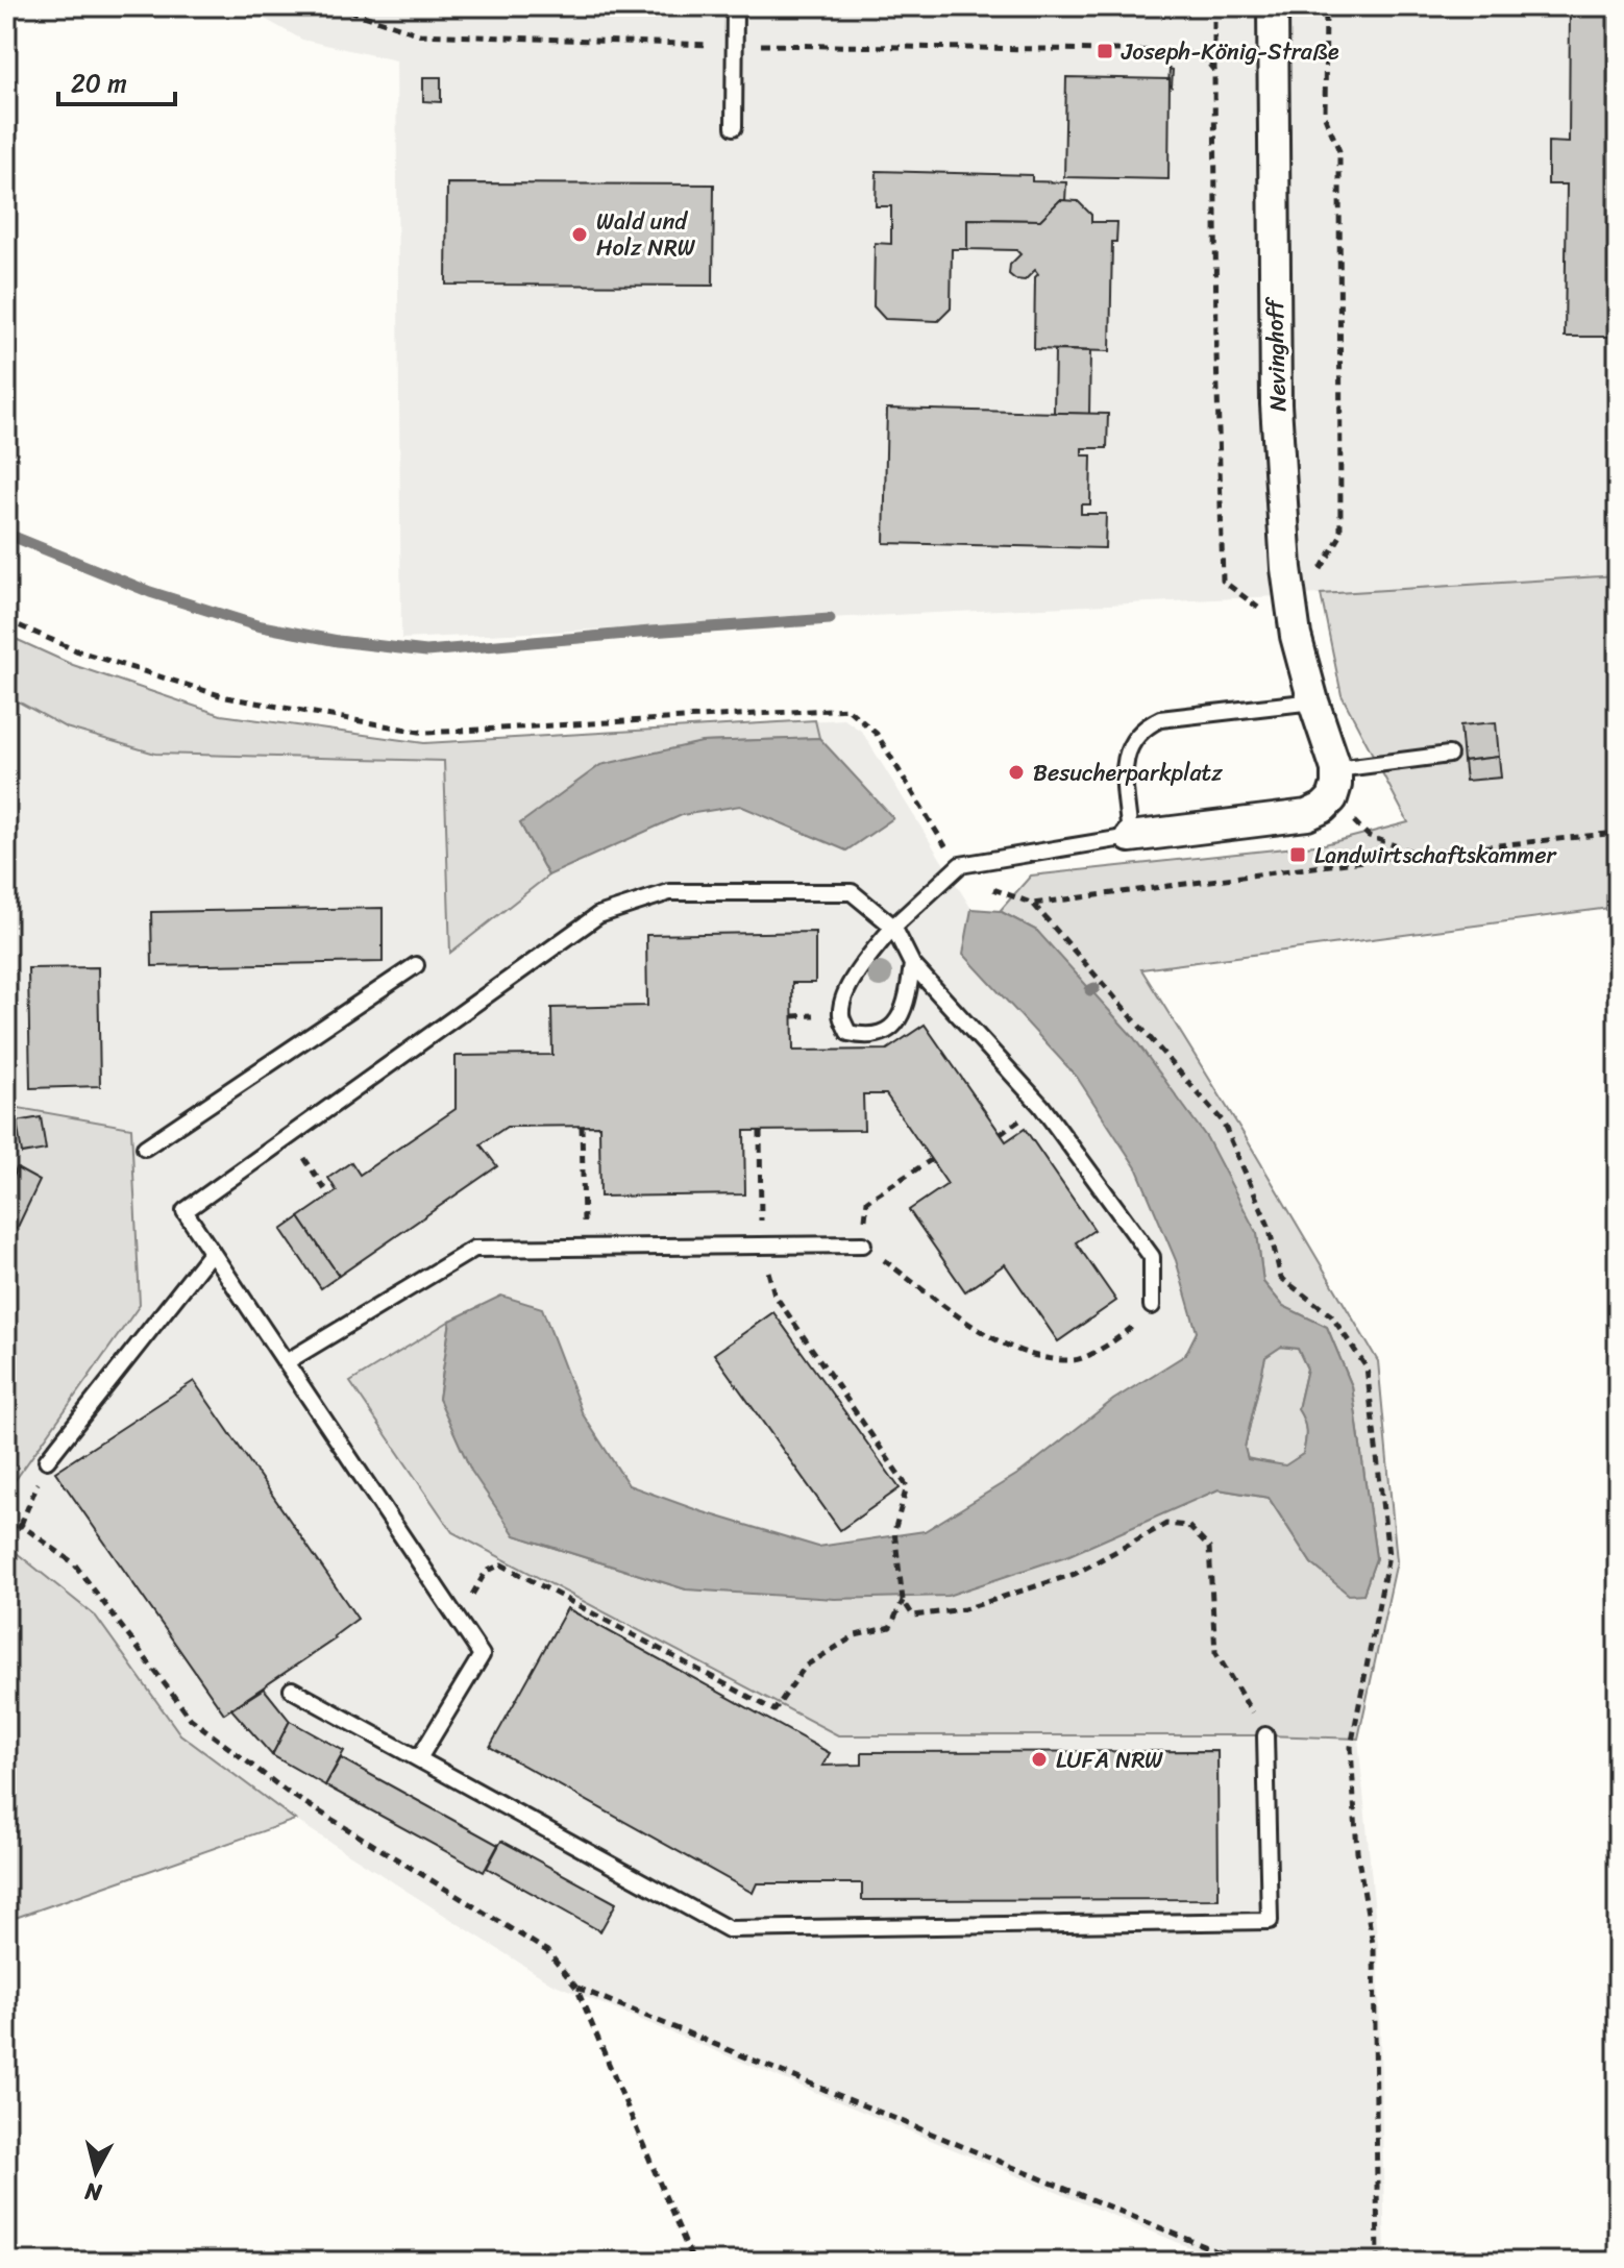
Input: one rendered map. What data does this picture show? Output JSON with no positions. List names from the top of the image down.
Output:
{
  "streets": {
    "street": ["Nevinghoff"]
  },
  "places": {
    "transit": ["Joseph-König-Straße", "Landwirtschaftskammer"],
    "other": ["Wald und Holz NRW", "Besucherparkplatz", "LUFA NRW"]
  },
  "scale_bar": "20 m",
  "north": "bottom"
}
